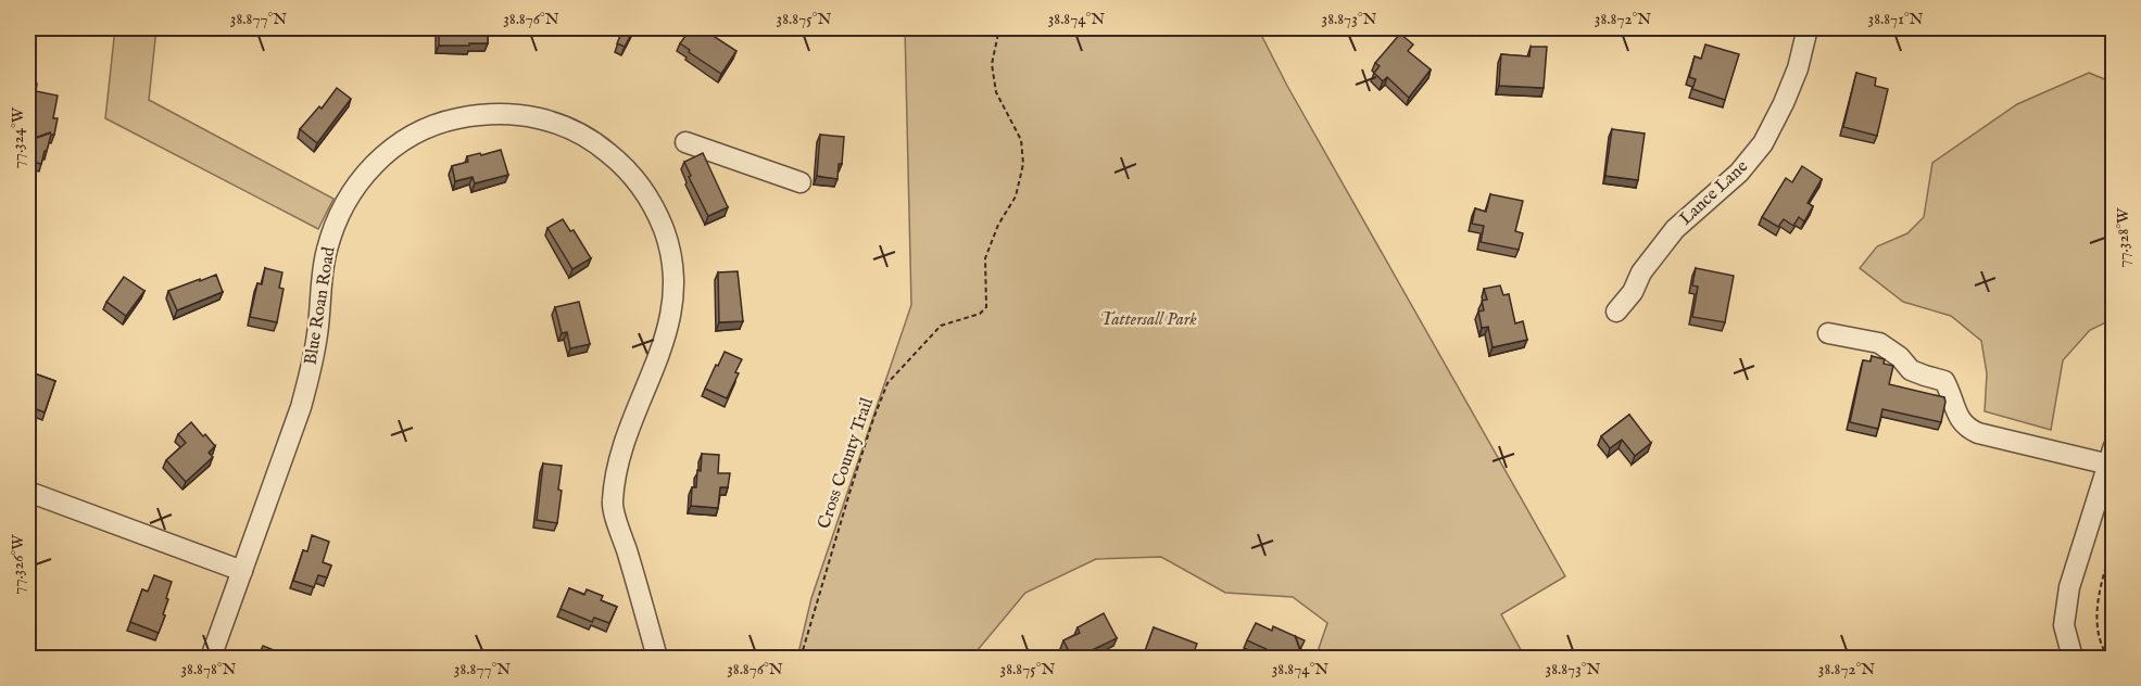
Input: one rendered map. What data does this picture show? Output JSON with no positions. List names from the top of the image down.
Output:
{
  "streets": {
    "street": ["Lance Lane", "Blue Roan Road"],
    "path": ["Cross County Trail"]
  },
  "parks": ["Tattersall Park"],
  "coordinates": [
    "38.877°N",
    "38.876°N",
    "38.875°N",
    "38.874°N",
    "38.873°N",
    "38.872°N",
    "38.871°N",
    "77.324°W",
    "77.328°W",
    "77.326°W",
    "38.878°N"
  ]
}
